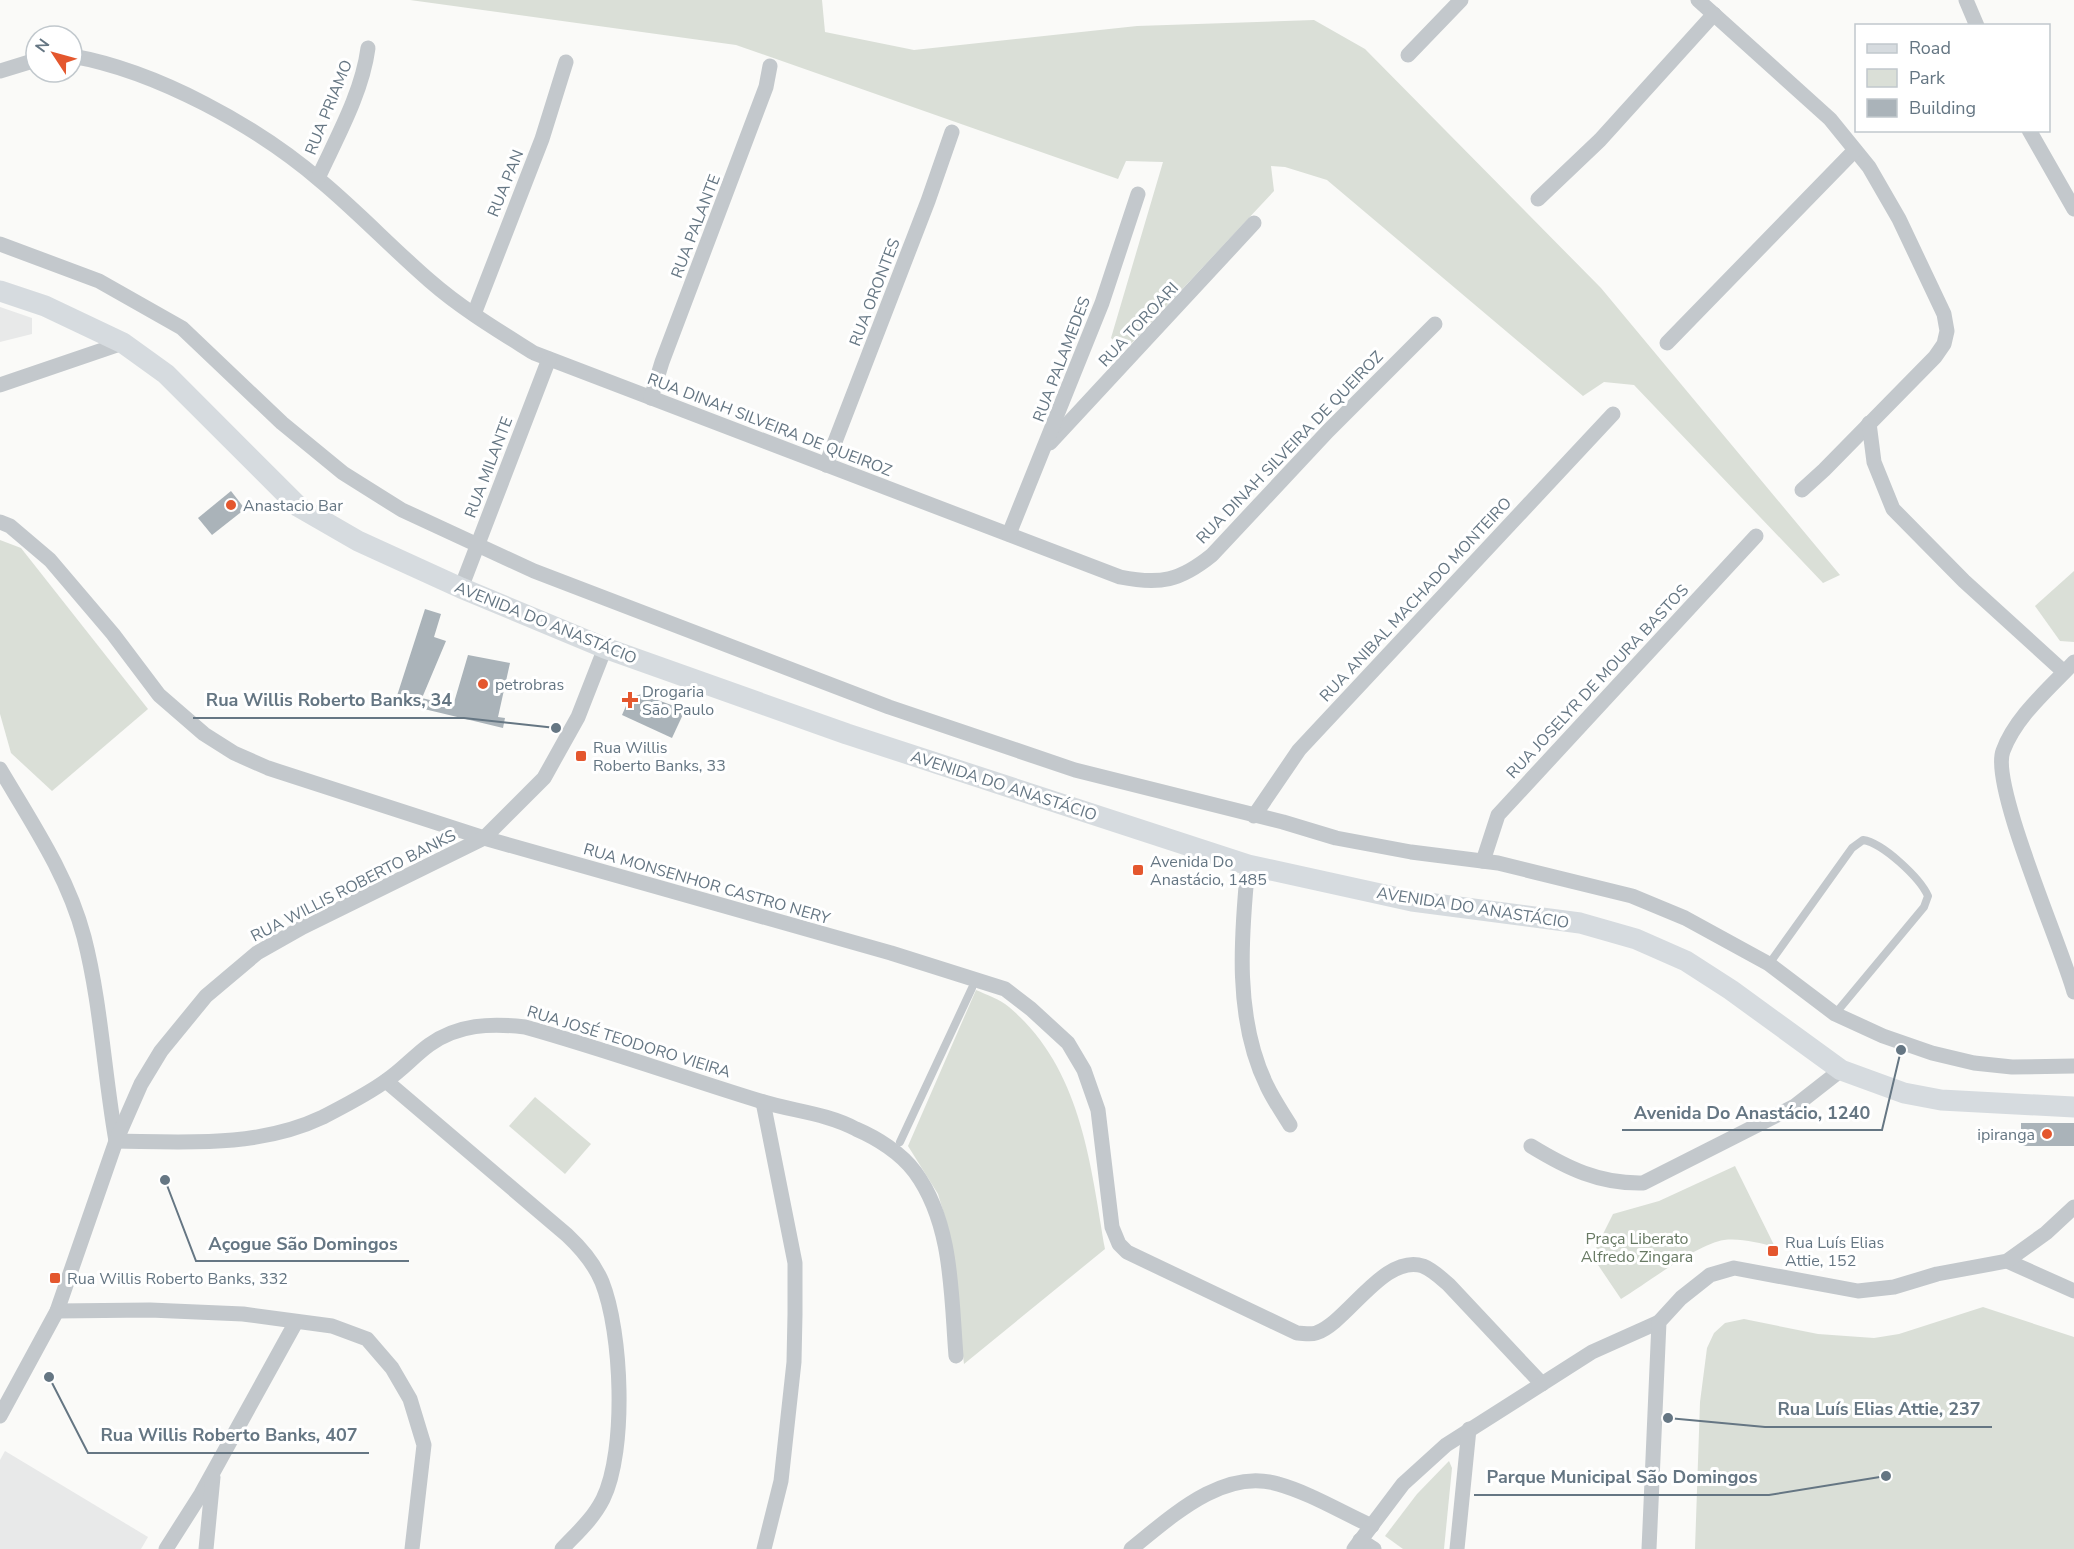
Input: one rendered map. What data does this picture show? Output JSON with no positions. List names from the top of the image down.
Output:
{
  "streets": {
    "main road": ["AVENIDA DO ANASTÁCIO"],
    "street": [
      "RUA PRIAMO",
      "RUA PAN",
      "RUA PALANTE",
      "RUA ORONTES",
      "RUA TOROARI",
      "RUA PALAMEDES",
      "RUA DINAH SILVEIRA DE QUEIROZ",
      "RUA MILANTE",
      "RUA ANIBAL MACHADO MONTEIRO",
      "RUA JOSELYR DE MOURA BASTOS",
      "RUA MONSENHOR CASTRO NERY",
      "RUA WILLIS ROBERTO BANKS",
      "RUA JOSÉ TEODORO VIEIRA"
    ]
  },
  "crossings": [
    ["RUA PRIAMO", "RUA DINAH SILVEIRA DE QUEIROZ"],
    ["RUA PAN", "RUA DINAH SILVEIRA DE QUEIROZ"],
    ["RUA PALANTE", "RUA DINAH SILVEIRA DE QUEIROZ"],
    ["RUA ORONTES", "RUA DINAH SILVEIRA DE QUEIROZ"],
    ["RUA TOROARI", "RUA PALAMEDES"],
    ["RUA PALAMEDES", "RUA DINAH SILVEIRA DE QUEIROZ"],
    ["RUA DINAH SILVEIRA DE QUEIROZ", "RUA MILANTE"],
    ["RUA MILANTE", "AVENIDA DO ANASTÁCIO"],
    ["AVENIDA DO ANASTÁCIO", "RUA WILLIS ROBERTO BANKS"],
    ["RUA MONSENHOR CASTRO NERY", "RUA WILLIS ROBERTO BANKS"],
    ["RUA WILLIS ROBERTO BANKS", "RUA JOSÉ TEODORO VIEIRA"]
  ],
  "parks": ["Praça Liberato Alfredo Zingara"],
  "places": {
    "other": [
      "Anastacio Bar",
      "petrobras",
      "Rua Willis Roberto Banks, 34",
      "Avenida Do Anastácio, 1240",
      "ipiranga",
      "Açogue São Domingos",
      "Rua Willis Roberto Banks, 407",
      "Rua Luís Elias Attie, 237",
      "Parque Municipal São Domingos"
    ],
    "health": ["Drogaria São Paulo"],
    "transit": [
      "Rua Willis Roberto Banks, 33",
      "Avenida Do Anastácio, 1485",
      "Rua Luís Elias Attie, 152",
      "Rua Willis Roberto Banks, 332"
    ]
  },
  "legend": ["Road", "Park", "Building"],
  "north": "top left"
}
